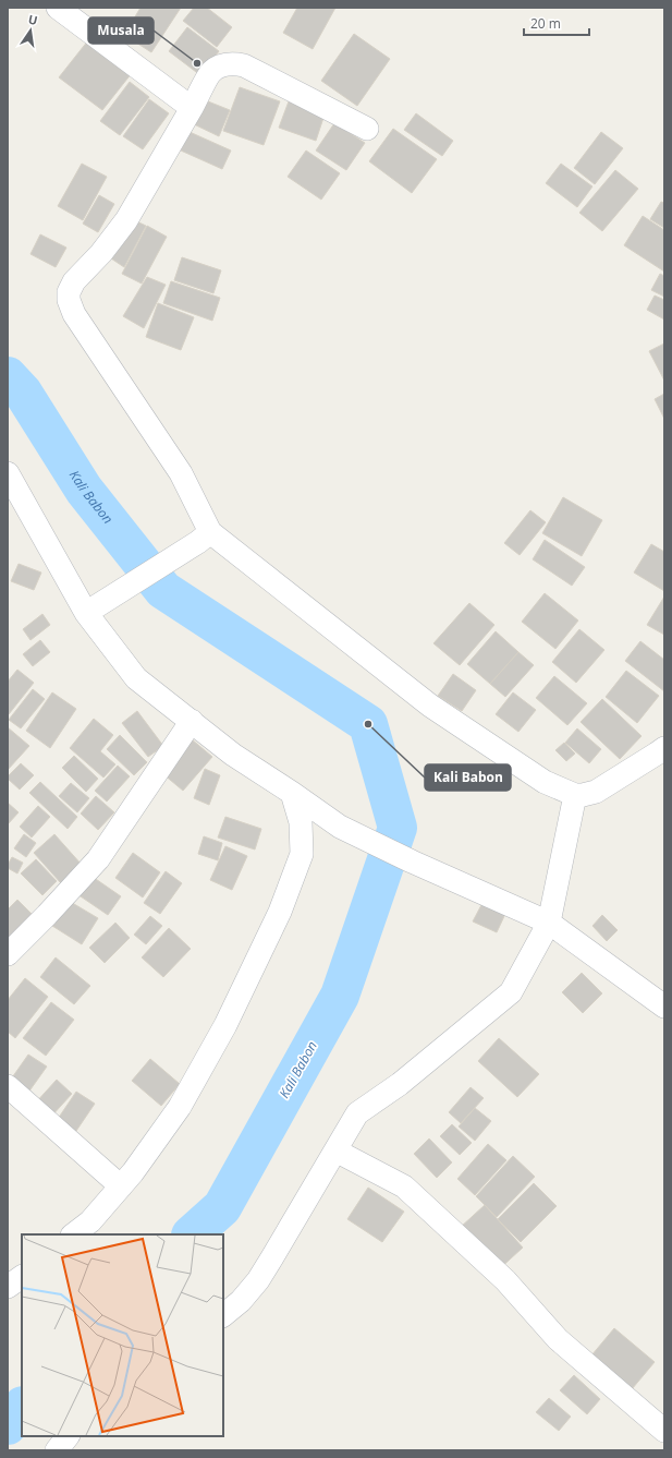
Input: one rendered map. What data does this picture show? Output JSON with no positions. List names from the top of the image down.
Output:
{
  "water": ["Kali Babon"],
  "places": ["Musala", "Kali Babon"],
  "scale_bar": "20 m",
  "north": "top"
}
